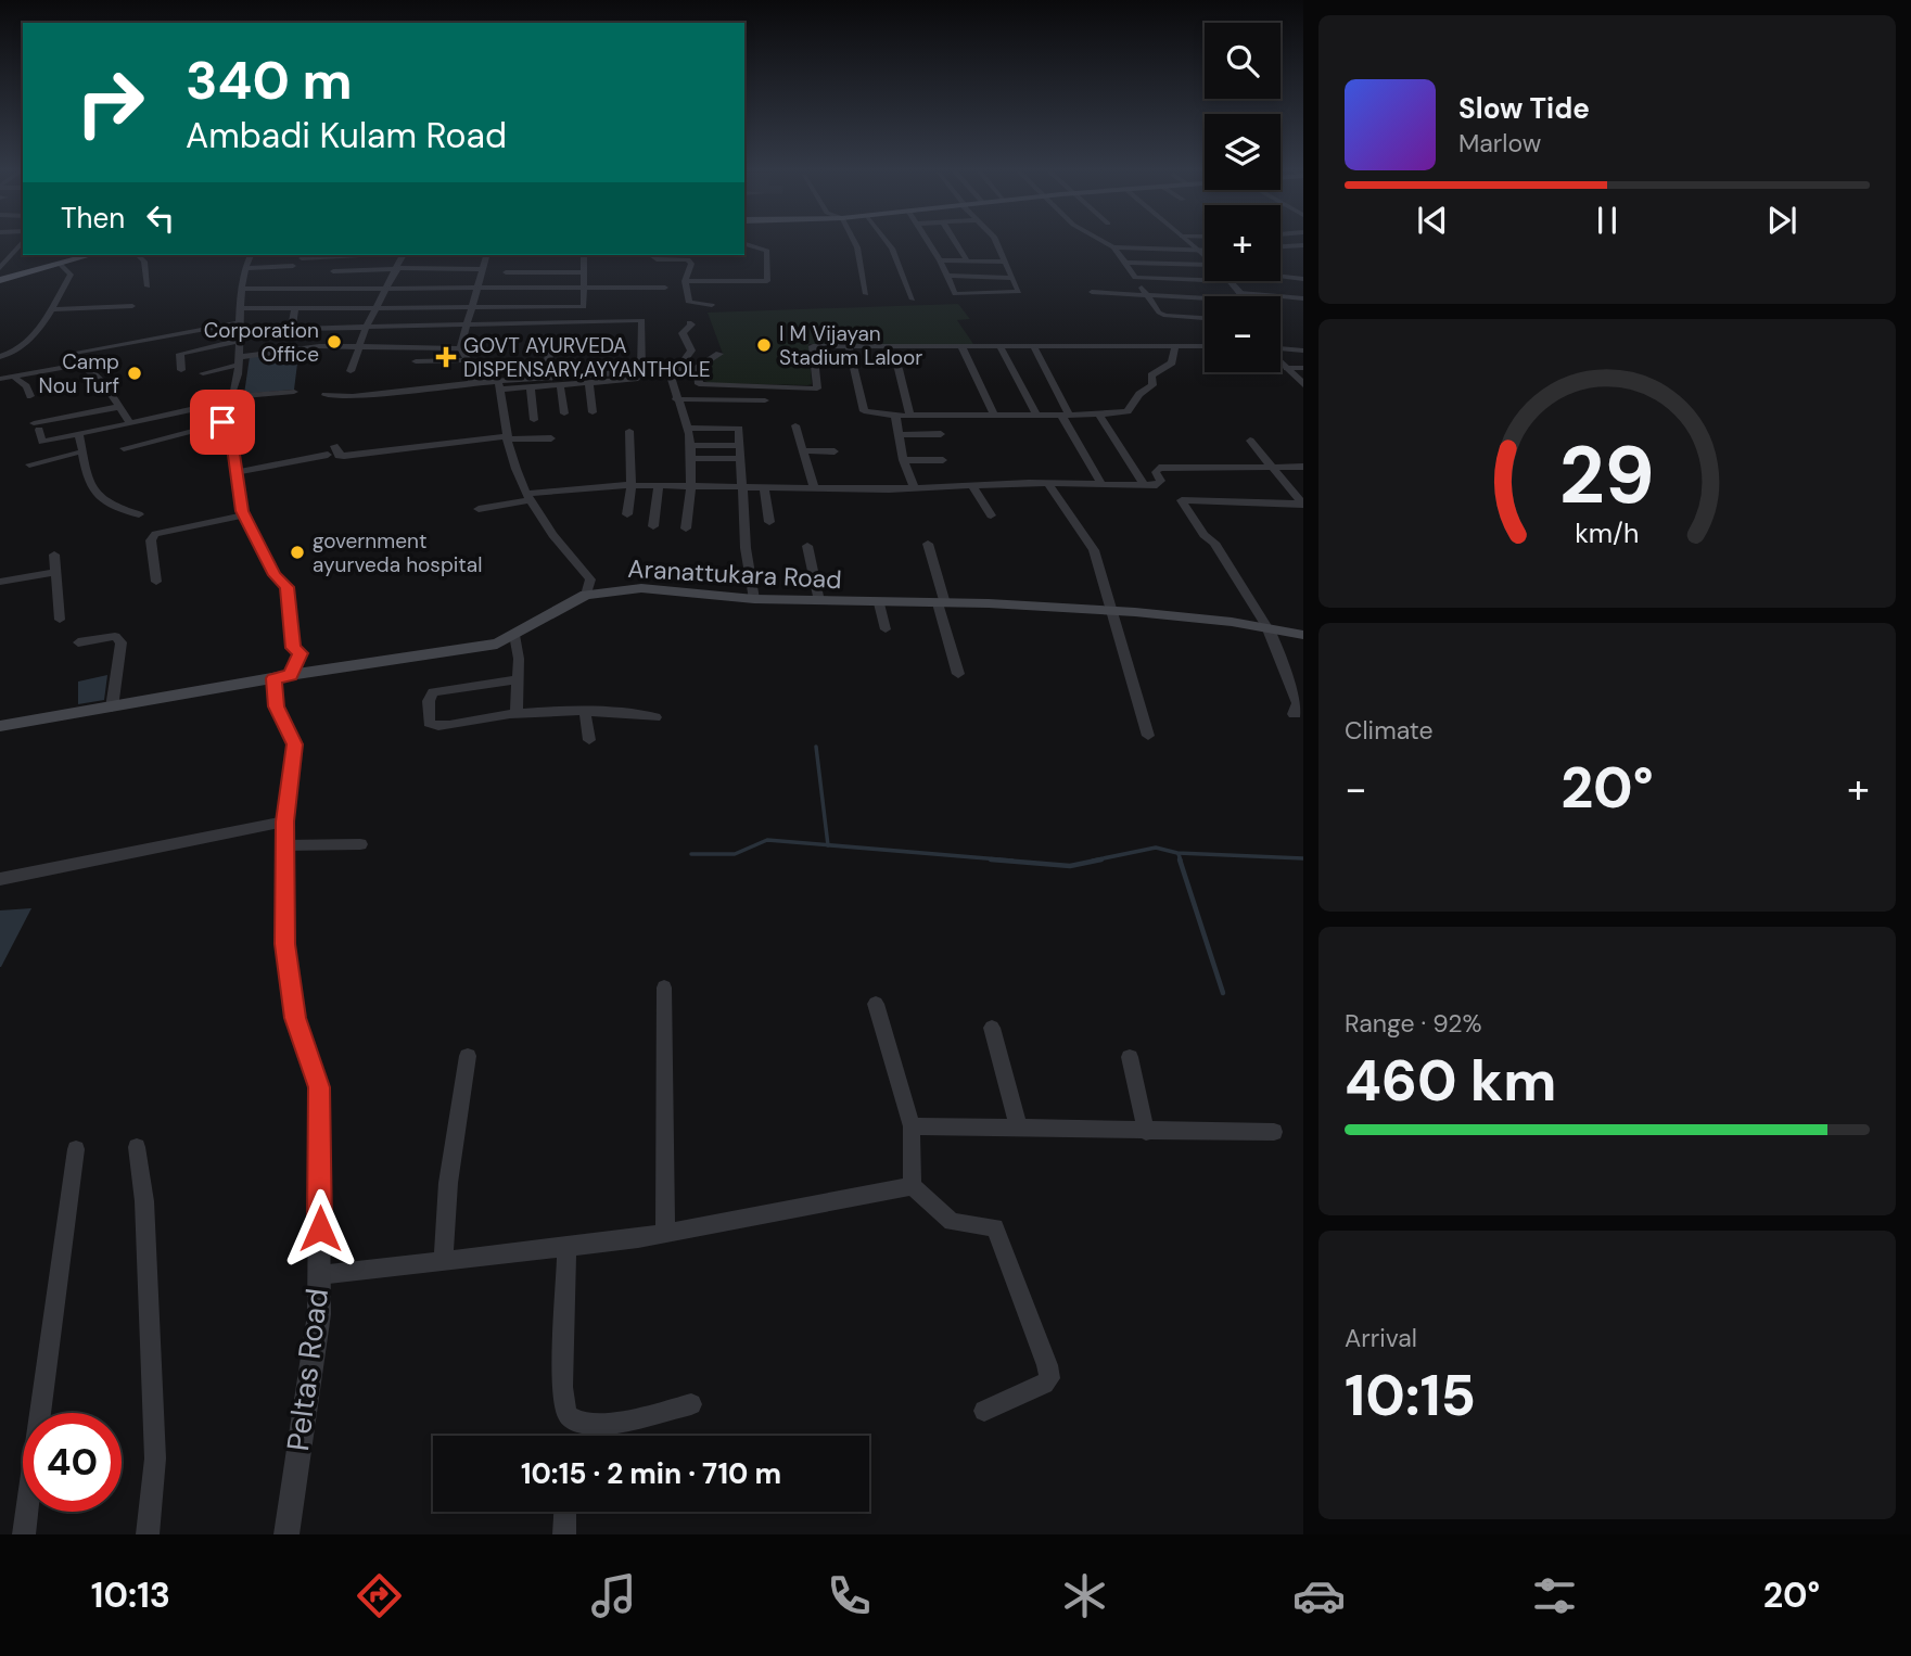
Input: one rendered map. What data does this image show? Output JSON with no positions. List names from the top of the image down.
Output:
{
  "streets": {
    "main road": ["Aranattukara Road"],
    "street": ["Peltas Road"]
  },
  "crossings": [
    ["Aranattukara Road", "Peltas Road"]
  ],
  "places": {
    "other": [
      "Corporation Office",
      "I M Vijayan Stadium Laloor",
      "Camp Nou Turf",
      "government ayurveda hospital"
    ],
    "health": ["GOVT AYURVEDA DISPENSARY,AYYANTHOLE"]
  },
  "page": {
    "map_buttons": ["+", "−"],
    "turn": ["340 m", "Ambadi Kulam Road"],
    "song": ["Slow Tide", "Marlow"],
    "then": "Then",
    "tile": [
      "Climate",
      ["Range · 92%", "460 km"],
      ["Arrival", "10:15"]
    ],
    "heat": ["−", "20°", "+"],
    "limit": "40",
    "trip": "10:15 · 2 min · 710 m",
    "tabs": ["10:13", "20°"],
    "gauge": ["29", "km/h"]
  }
}
